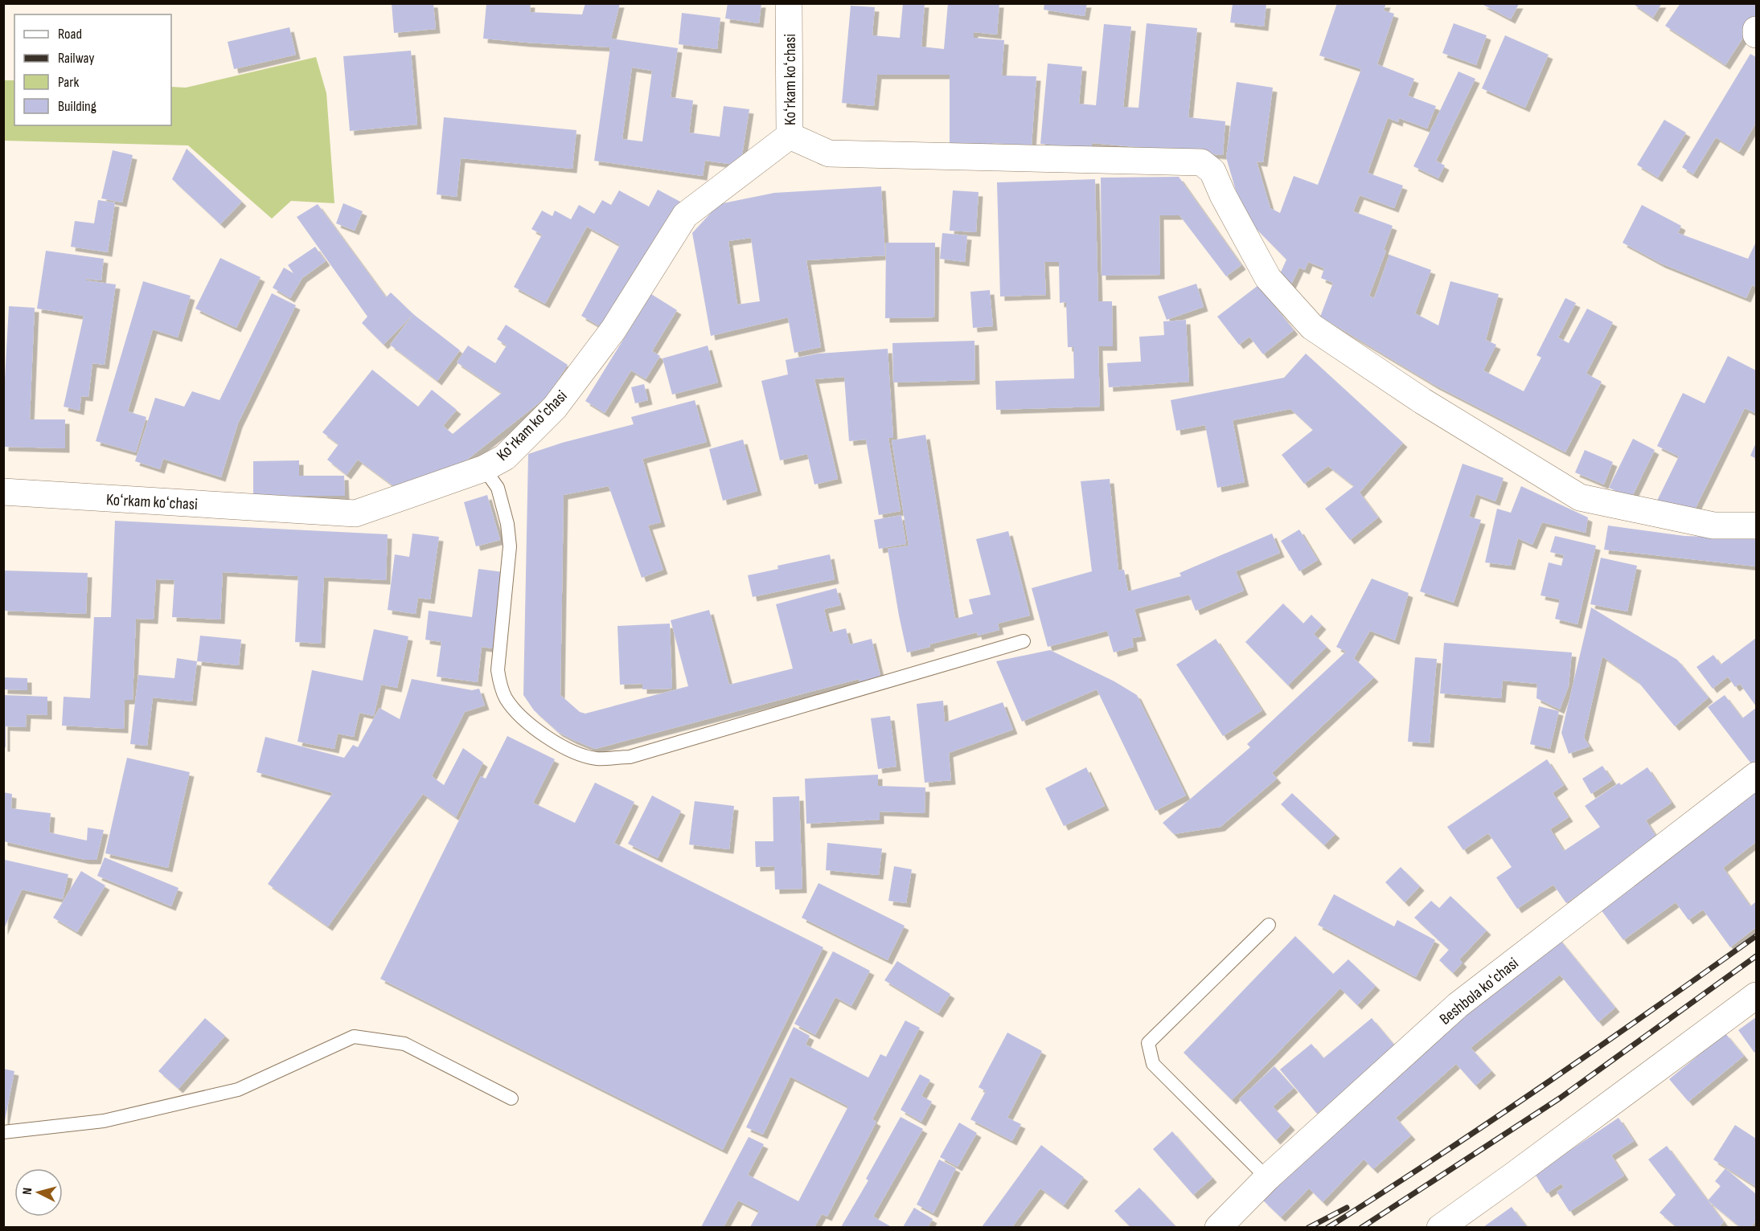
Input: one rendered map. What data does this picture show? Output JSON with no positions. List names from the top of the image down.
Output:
{
  "streets": {
    "street": ["Koʻrkam koʻchasi", "Beshbola koʻchasi"]
  },
  "legend": [
    "Road",
    "Railway",
    "Park",
    "Building"
  ],
  "north": "left"
}
